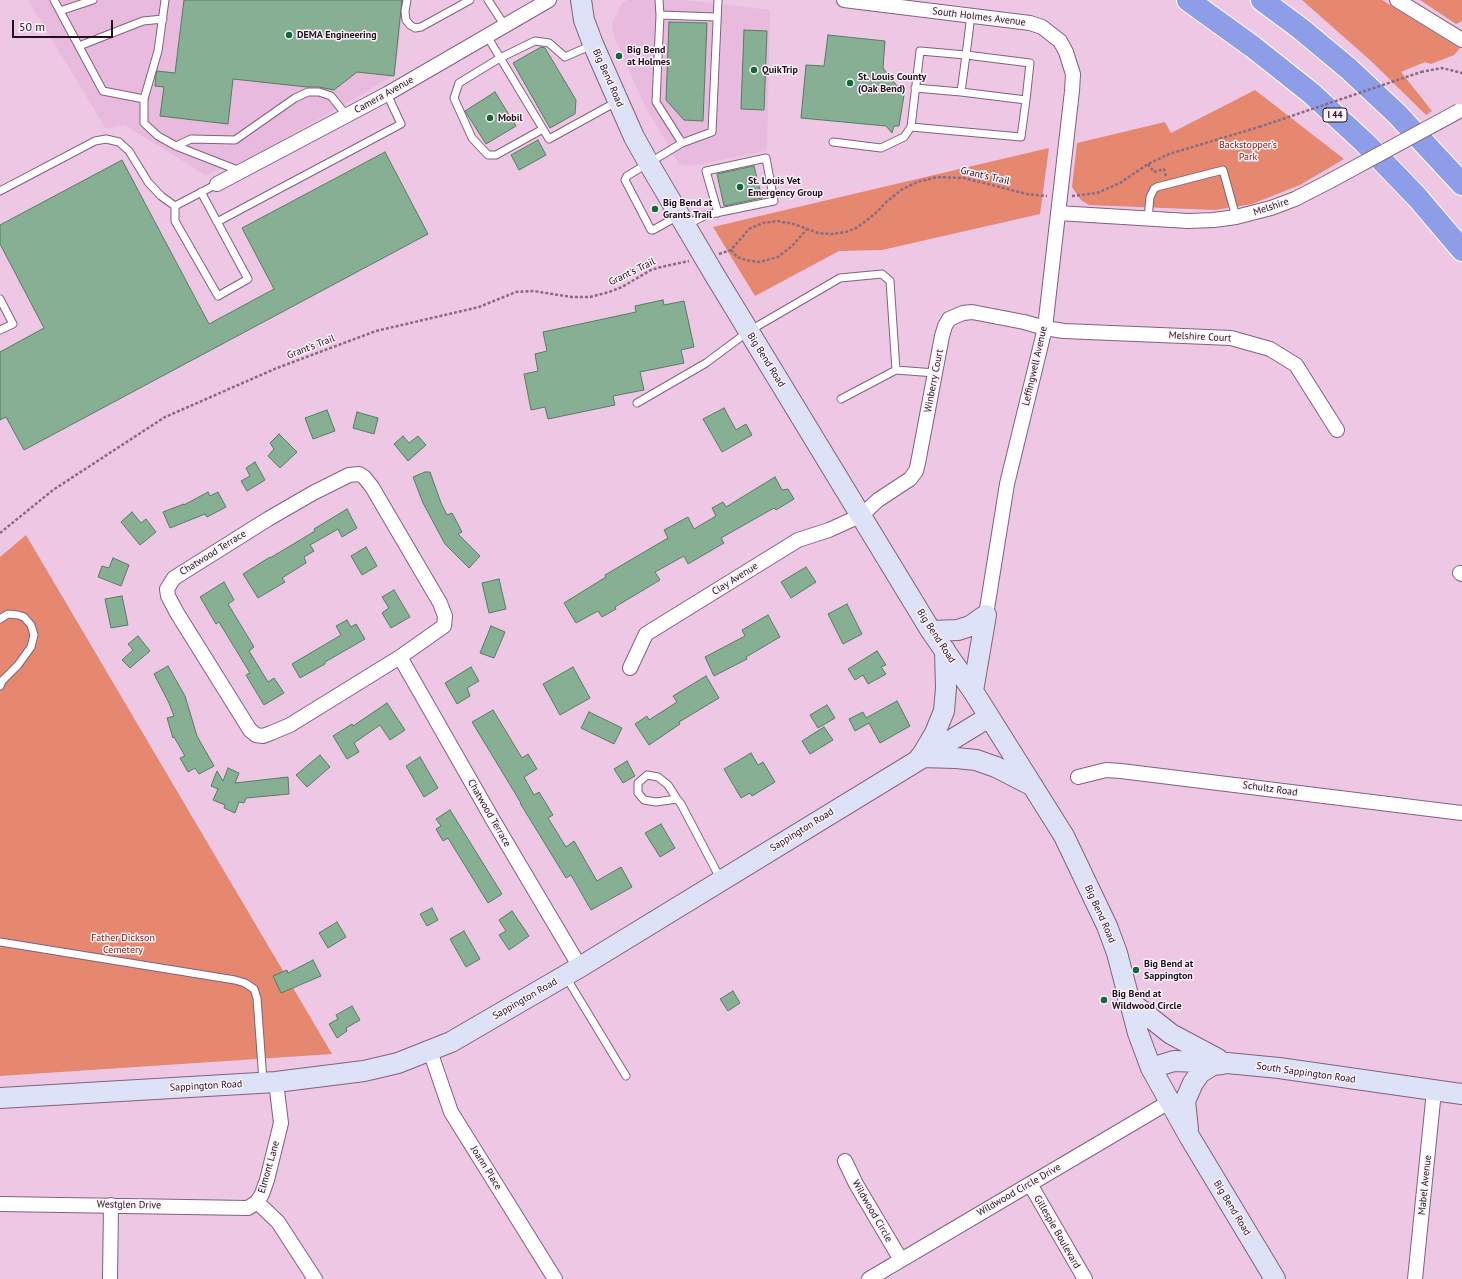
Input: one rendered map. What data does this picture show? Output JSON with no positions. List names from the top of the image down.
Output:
{
  "streets": {
    "highway": ["I 44"],
    "main road": [
      "Big Bend Road",
      "Leffingwell Avenue",
      "Sappington Road",
      "South Sappington Road"
    ],
    "street": [
      "South Holmes Avenue",
      "Camera Avenue",
      "Melshire",
      "Melshire Court",
      "Winberry Court",
      "Chatwood Terrace",
      "Clay Avenue",
      "Schultz Road",
      "Elmont Lane",
      "Joann Place",
      "Mabel Avenue",
      "Wildwood Circle Drive",
      "Westglen Drive",
      "Wildwood Circle",
      "Gillespie Boulevard"
    ],
    "path": ["Grant's Trail"]
  },
  "crossings": [
    ["South Holmes Avenue", "Leffingwell Avenue"],
    ["Big Bend Road", "Grant's Trail"],
    ["Big Bend Road", "Leffingwell Avenue"],
    ["Big Bend Road", "Winberry Court"],
    ["Big Bend Road", "Clay Avenue"],
    ["Big Bend Road", "Sappington Road"],
    ["Big Bend Road", "South Sappington Road"],
    ["Big Bend Road", "Wildwood Circle Drive"],
    ["Grant's Trail", "Leffingwell Avenue"],
    ["Melshire", "Leffingwell Avenue"],
    ["Melshire Court", "Leffingwell Avenue"],
    ["Melshire Court", "Winberry Court"],
    ["Leffingwell Avenue", "Winberry Court"],
    ["Winberry Court", "Clay Avenue"],
    ["Chatwood Terrace", "Sappington Road"],
    ["Sappington Road", "Elmont Lane"],
    ["Sappington Road", "Joann Place"],
    ["South Sappington Road", "Mabel Avenue"],
    ["Elmont Lane", "Westglen Drive"],
    ["Wildwood Circle Drive", "Wildwood Circle"],
    ["Wildwood Circle Drive", "Gillespie Boulevard"]
  ],
  "parks": ["Backstopper's Park", "Father Dickson Cemetery"],
  "places": [
    "DEMA Engineering",
    "Big Bend at Holmes",
    "QuikTrip",
    "St. Louis County (Oak Bend)",
    "Mobil",
    "St. Louis Vet Emergency Group",
    "Big Bend at Grants Trail",
    "Big Bend at Sappington",
    "Big Bend at Wildwood Circle"
  ],
  "scale_bar": "50 m"
}
